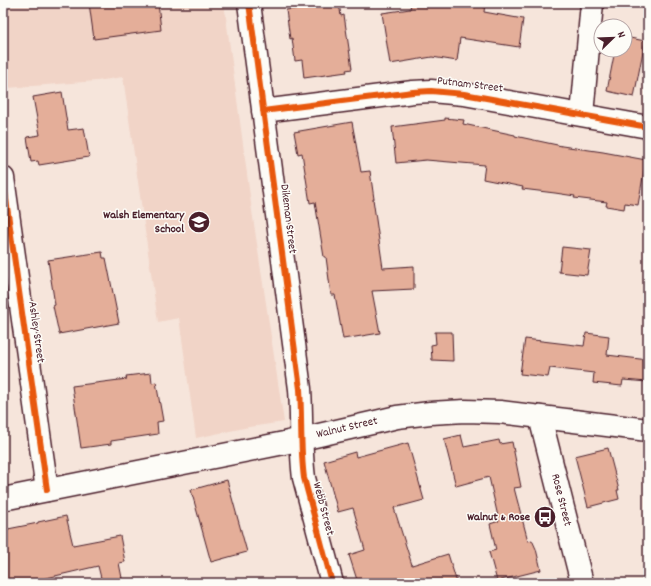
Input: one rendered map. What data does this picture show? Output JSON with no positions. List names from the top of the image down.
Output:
{
  "streets": {
    "street": [
      "Putnam Street",
      "Dikeman Street",
      "Ashley Street",
      "Walnut Street",
      "Rose Street",
      "Webb Street"
    ]
  },
  "crossings": [
    ["Putnam Street", "Dikeman Street"],
    ["Dikeman Street", "Walnut Street"],
    ["Dikeman Street", "Webb Street"],
    ["Ashley Street", "Walnut Street"],
    ["Walnut Street", "Rose Street"],
    ["Walnut Street", "Webb Street"]
  ],
  "places": {
    "school or university": ["Walsh Elementary School"],
    "bus stop": ["Walnut & Rose"]
  },
  "north": "top right"
}
